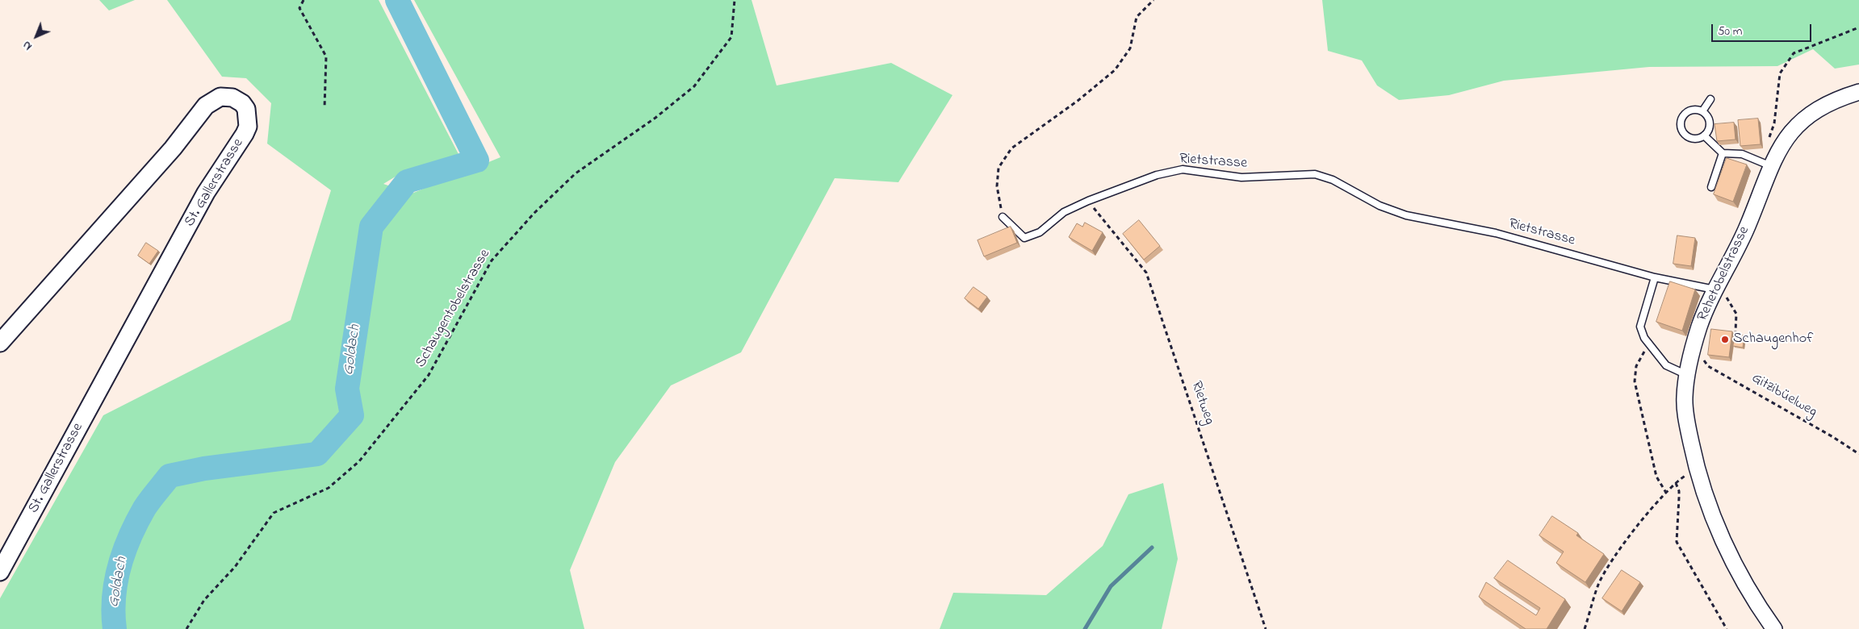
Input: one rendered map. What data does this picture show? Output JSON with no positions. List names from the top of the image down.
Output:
{
  "streets": {
    "main road": ["St. Gallerstrasse"],
    "street": ["Rehetobelstrasse"],
    "lane": ["Rietstrasse"],
    "path": ["Schaugentobelstrasse", "Gitzibüelweg", "Rietweg"]
  },
  "crossings": [
    ["Rietstrasse", "Rehetobelstrasse"],
    ["Rietstrasse", "Rietweg"]
  ],
  "water": ["Goldach"],
  "places": ["Schaugenhof"],
  "scale_bar": "50 m",
  "north": "bottom left"
}
